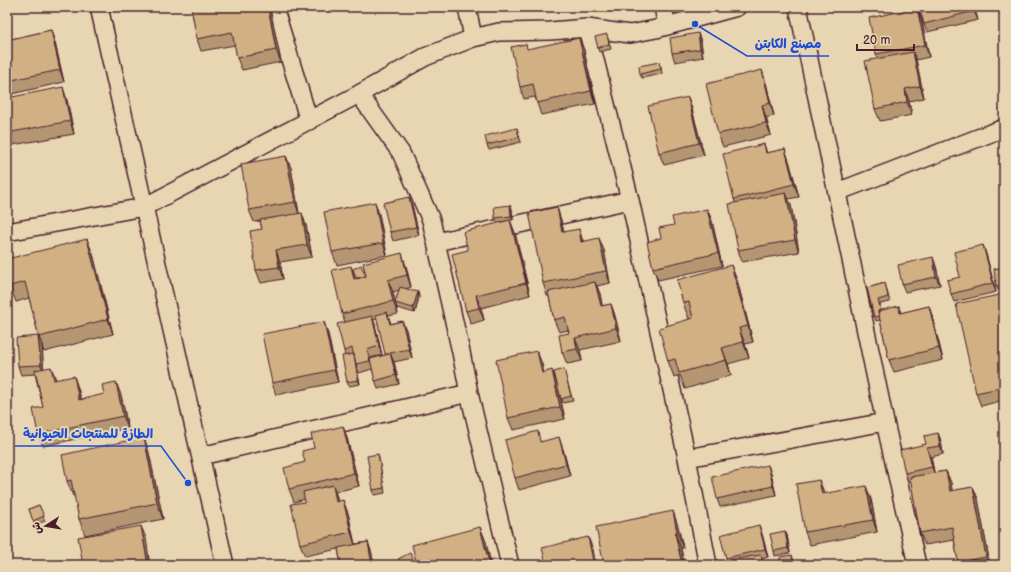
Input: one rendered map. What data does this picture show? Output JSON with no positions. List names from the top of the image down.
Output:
{
  "places": ["مصنع الكابتن", "الطازة للمنتجات الحيوانية"],
  "scale_bar": "20 m",
  "north": "left"
}
